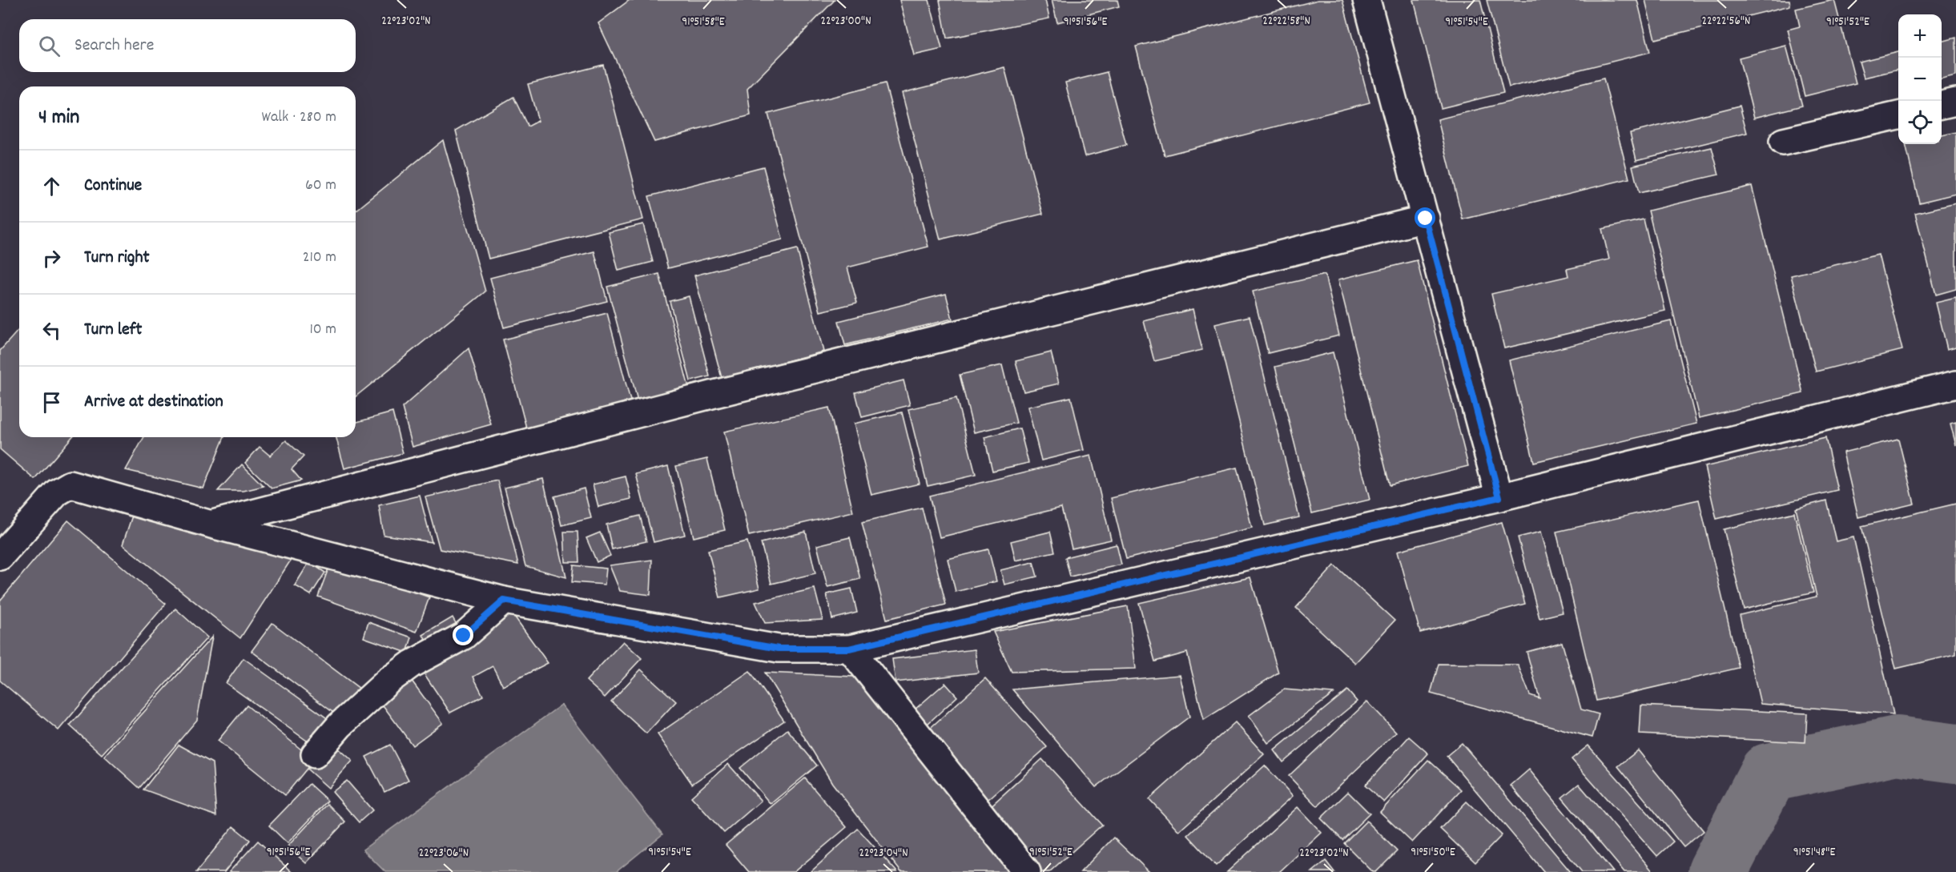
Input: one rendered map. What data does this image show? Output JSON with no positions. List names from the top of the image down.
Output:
{
  "page": {
    "map_buttons": ["+", "−"],
    "search": "Search here",
    "heading": ["4 min", "Walk · 280 m"],
    "list": [
      ["Continue", "60 m"],
      ["Turn right", "210 m"],
      ["Turn left", "10 m"],
      "Arrive at destination"
    ]
  },
  "coordinates": [
    "22°23'02\"N",
    "22°22'58\"N",
    "22°22'56\"N",
    "22°23'00\"N",
    "91°51'58\"E",
    "91°51'56\"E",
    "91°51'54\"E",
    "91°51'52\"E",
    "91°51'50\"E",
    "91°51'48\"E",
    "22°23'06\"N",
    "22°23'04\"N"
  ]
}
